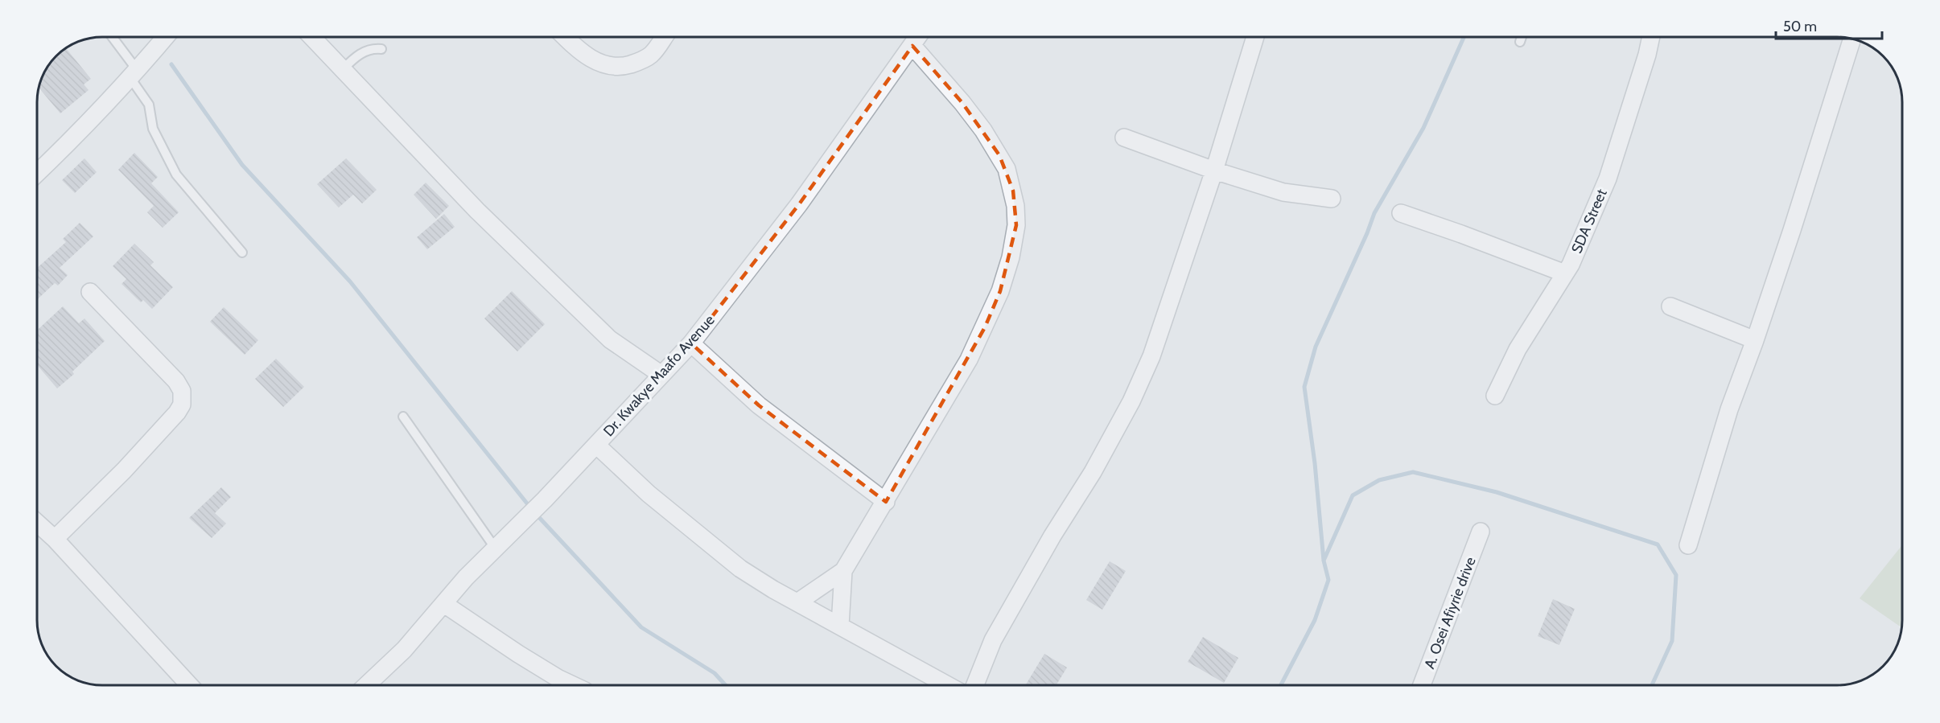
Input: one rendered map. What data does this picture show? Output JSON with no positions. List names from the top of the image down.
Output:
{
  "streets": {
    "street": ["SDA Street", "Dr. Kwakye Maafo Avenue", "A. Osei Afiyrie drive"]
  },
  "scale_bar": "50 m"
}
